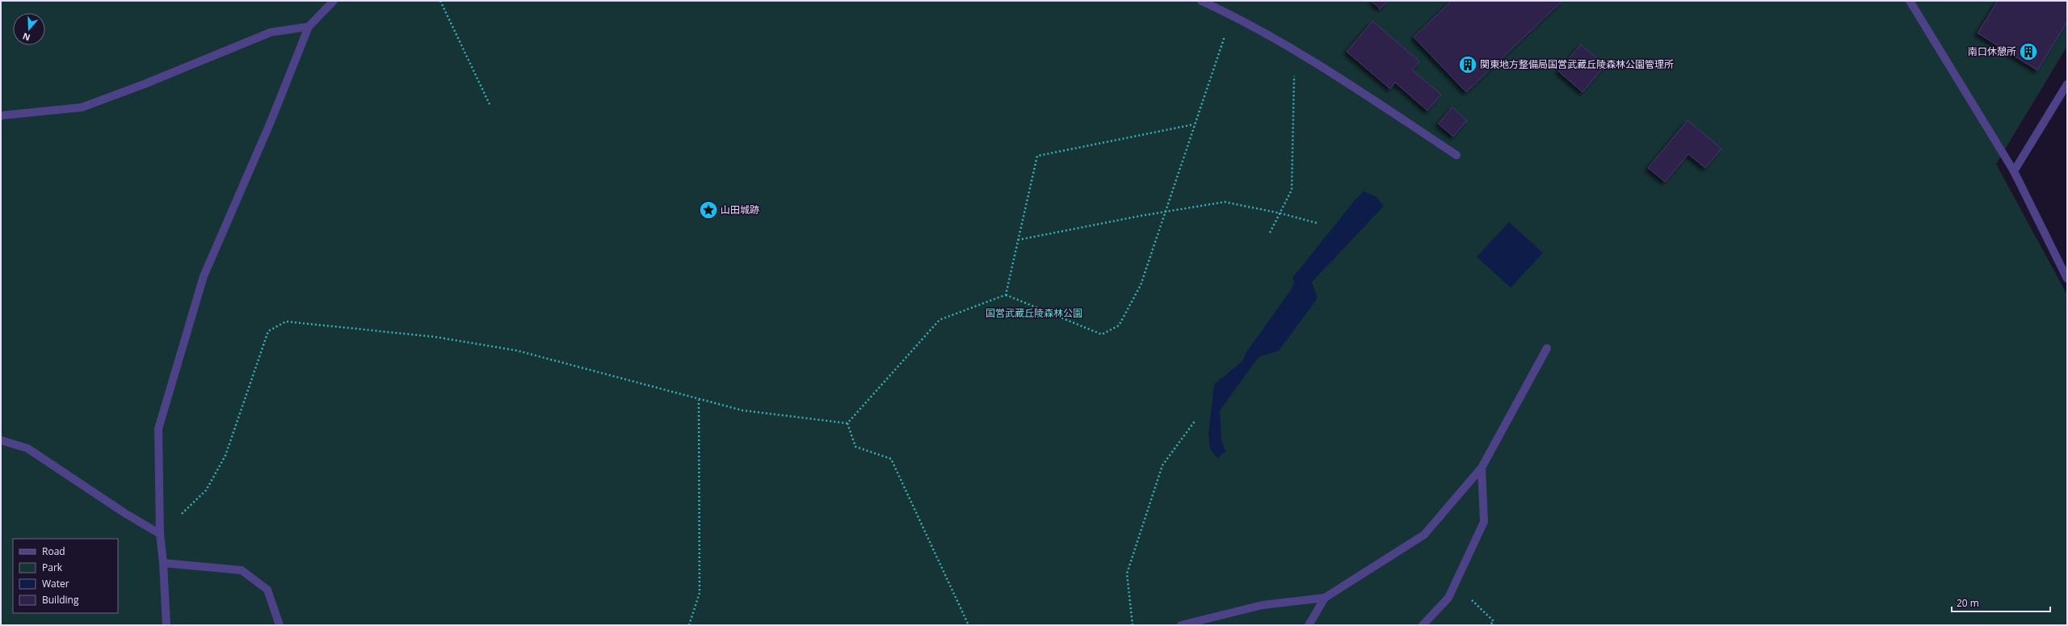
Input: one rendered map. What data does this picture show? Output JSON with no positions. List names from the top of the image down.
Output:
{
  "parks": ["国営武蔵丘陵森林公園"],
  "places": {
    "building": ["南口休憩所", "関東地方整備局国営武蔵丘陵森林公園管理所"],
    "place": ["山田城跡"]
  },
  "legend": [
    "Road",
    "Park",
    "Water",
    "Building"
  ],
  "scale_bar": "20 m",
  "north": "bottom"
}
